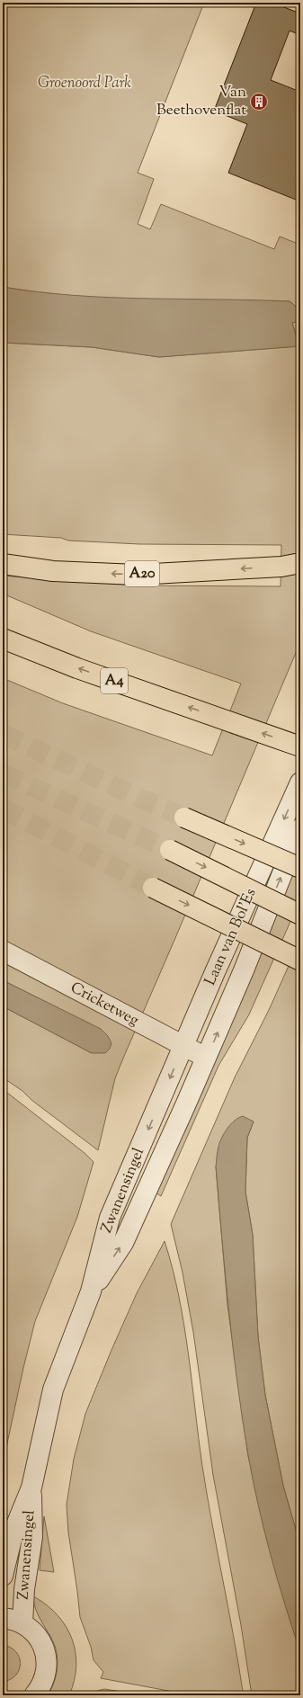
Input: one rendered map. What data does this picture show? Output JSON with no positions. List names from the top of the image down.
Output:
{
  "streets": {
    "highway": ["A20", "A4"],
    "street": ["Laan van Bol'Es", "Cricketweg", "Zwanensingel"]
  },
  "crossings": [
    ["Laan van Bol'Es", "Cricketweg"],
    ["Laan van Bol'Es", "Zwanensingel"]
  ],
  "parks": ["Groenoord Park"],
  "places": {
    "building": ["Van Beethovenflat"]
  }
}
